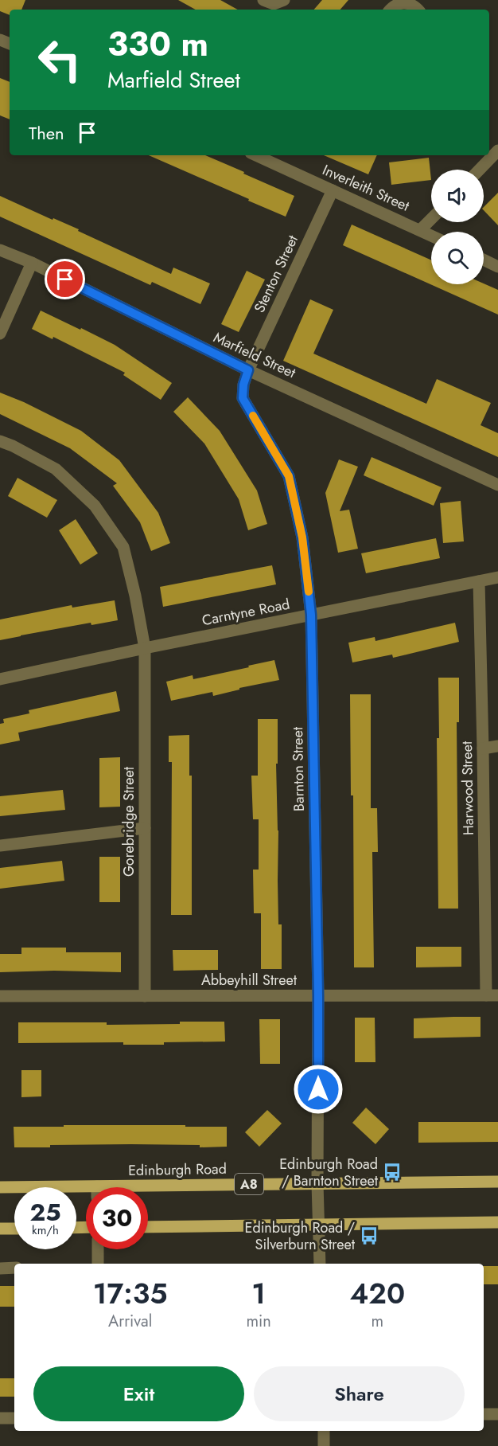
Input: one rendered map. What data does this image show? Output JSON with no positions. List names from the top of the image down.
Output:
{
  "streets": {
    "main road": ["Edinburgh Road", "A8"],
    "street": [
      "Inverleith Street",
      "Stenton Street",
      "Marfield Street",
      "Carntyne Road",
      "Barnton Street",
      "Harwood Street",
      "Gorebridge Street",
      "Abbeyhill Street"
    ]
  },
  "crossings": [
    ["Inverleith Street", "Stenton Street"],
    ["Stenton Street", "Marfield Street"],
    ["Stenton Street", "Barnton Street"],
    ["Marfield Street", "Barnton Street"],
    ["Carntyne Road", "Barnton Street"],
    ["Carntyne Road", "Harwood Street"],
    ["Carntyne Road", "Gorebridge Street"],
    ["Barnton Street", "Abbeyhill Street"],
    ["Barnton Street", "Edinburgh Road"],
    ["Harwood Street", "Abbeyhill Street"],
    ["Gorebridge Street", "Abbeyhill Street"]
  ],
  "places": {
    "bus stop": ["Edinburgh Road / Barnton Street", "Edinburgh Road / Silverburn Street"]
  },
  "page": {
    "turn": ["330 m", "Marfield Street"],
    "then": "Then",
    "speed": "25 km/h",
    "limit": "30",
    "eta": [
      "17:35",
      "Arrival",
      "1",
      "min",
      "420",
      "m"
    ],
    "buttons": ["Exit", "Share"]
  }
}
